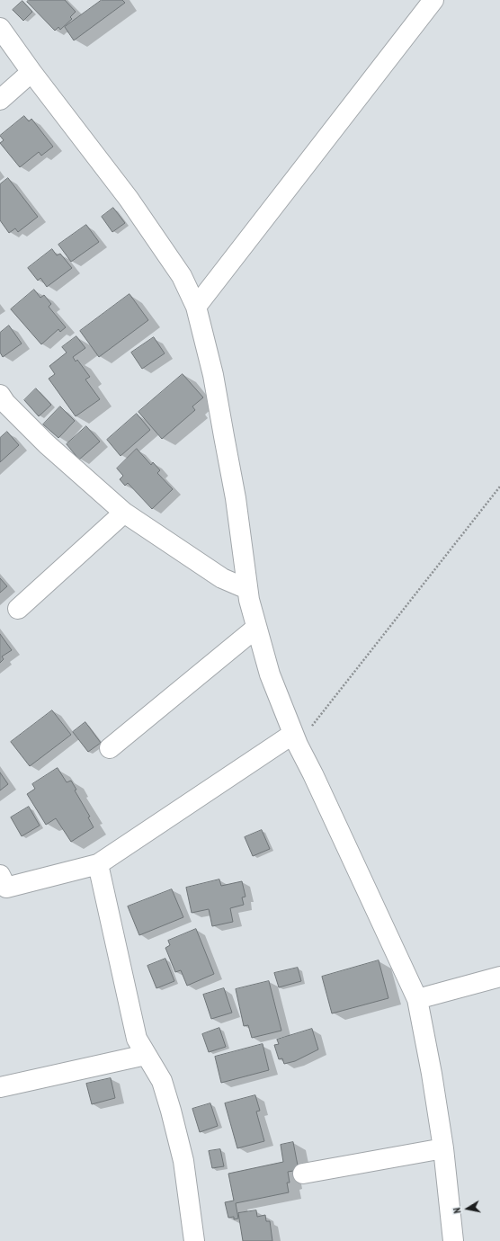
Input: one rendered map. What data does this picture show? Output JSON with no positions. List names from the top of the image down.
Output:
{
  "north": "left"
}
